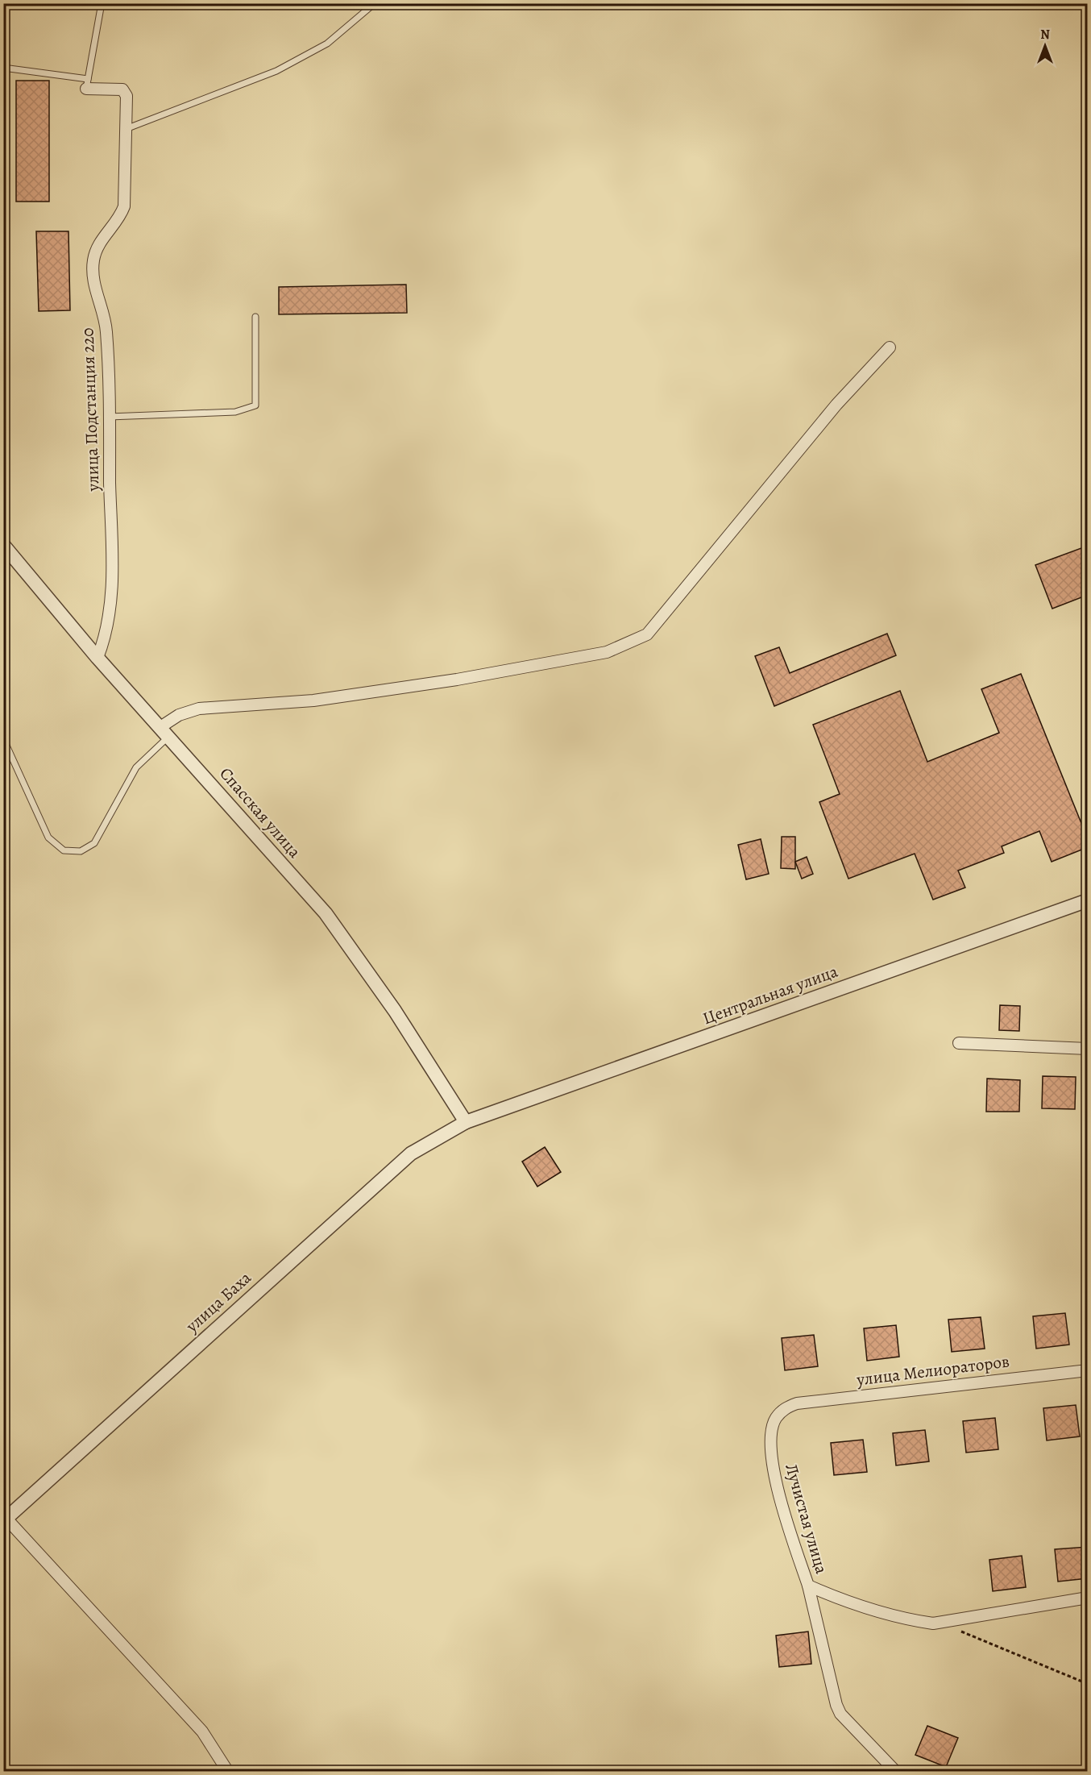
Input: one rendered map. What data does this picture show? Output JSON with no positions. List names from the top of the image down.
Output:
{
  "streets": {
    "street": [
      "улица Подстанция 220",
      "Спасская улица",
      "Центральная улица",
      "улица Баха",
      "улица Мелиораторов",
      "Лучистая улица"
    ]
  },
  "crossings": [
    ["улица Подстанция 220", "Спасская улица"],
    ["Спасская улица", "Центральная улица"],
    ["Спасская улица", "улица Баха"],
    ["Центральная улица", "улица Баха"],
    ["улица Мелиораторов", "Лучистая улица"]
  ],
  "north": "top"
}
